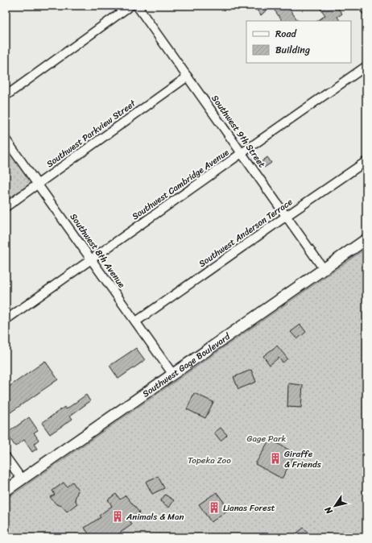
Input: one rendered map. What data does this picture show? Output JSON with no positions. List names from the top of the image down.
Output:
{
  "streets": {
    "main road": ["Southwest Gage Boulevard"],
    "street": [
      "Southwest 9th Street",
      "Southwest Parkview Street",
      "Southwest Cambridge Avenue",
      "Southwest Anderson Terrace",
      "Southwest 8th Avenue"
    ]
  },
  "crossings": [
    ["Southwest 9th Street", "Southwest Parkview Street"],
    ["Southwest 9th Street", "Southwest Cambridge Avenue"],
    ["Southwest 9th Street", "Southwest Anderson Terrace"],
    ["Southwest 9th Street", "Southwest Gage Boulevard"],
    ["Southwest Parkview Street", "Southwest 8th Avenue"],
    ["Southwest Cambridge Avenue", "Southwest 8th Avenue"],
    ["Southwest Anderson Terrace", "Southwest 8th Avenue"],
    ["Southwest 8th Avenue", "Southwest Gage Boulevard"]
  ],
  "parks": ["Gage Park", "Topeka Zoo"],
  "places": {
    "building": ["Giraffe & Friends", "Lianas Forest", "Animals & Man"]
  },
  "legend": ["Road", "Building"],
  "north": "bottom left"
}
